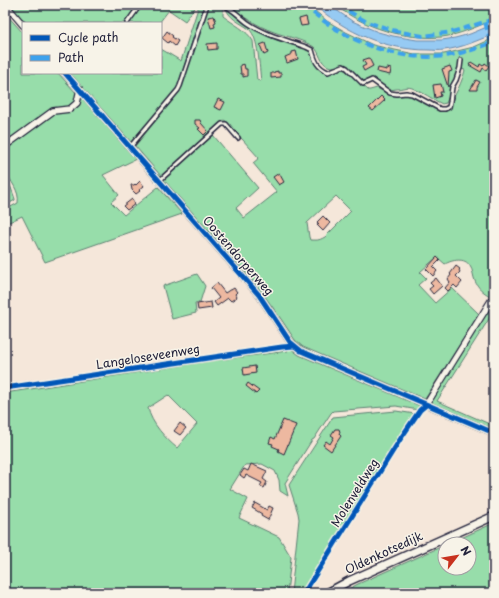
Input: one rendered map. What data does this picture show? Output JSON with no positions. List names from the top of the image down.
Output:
{
  "streets": {
    "street": ["Oostendorperweg", "Oldenkotsedijk"],
    "cycle path": ["Langeloseveenweg", "Molenveldweg"]
  },
  "legend": ["Cycle path", "Path"],
  "north": "top right"
}
